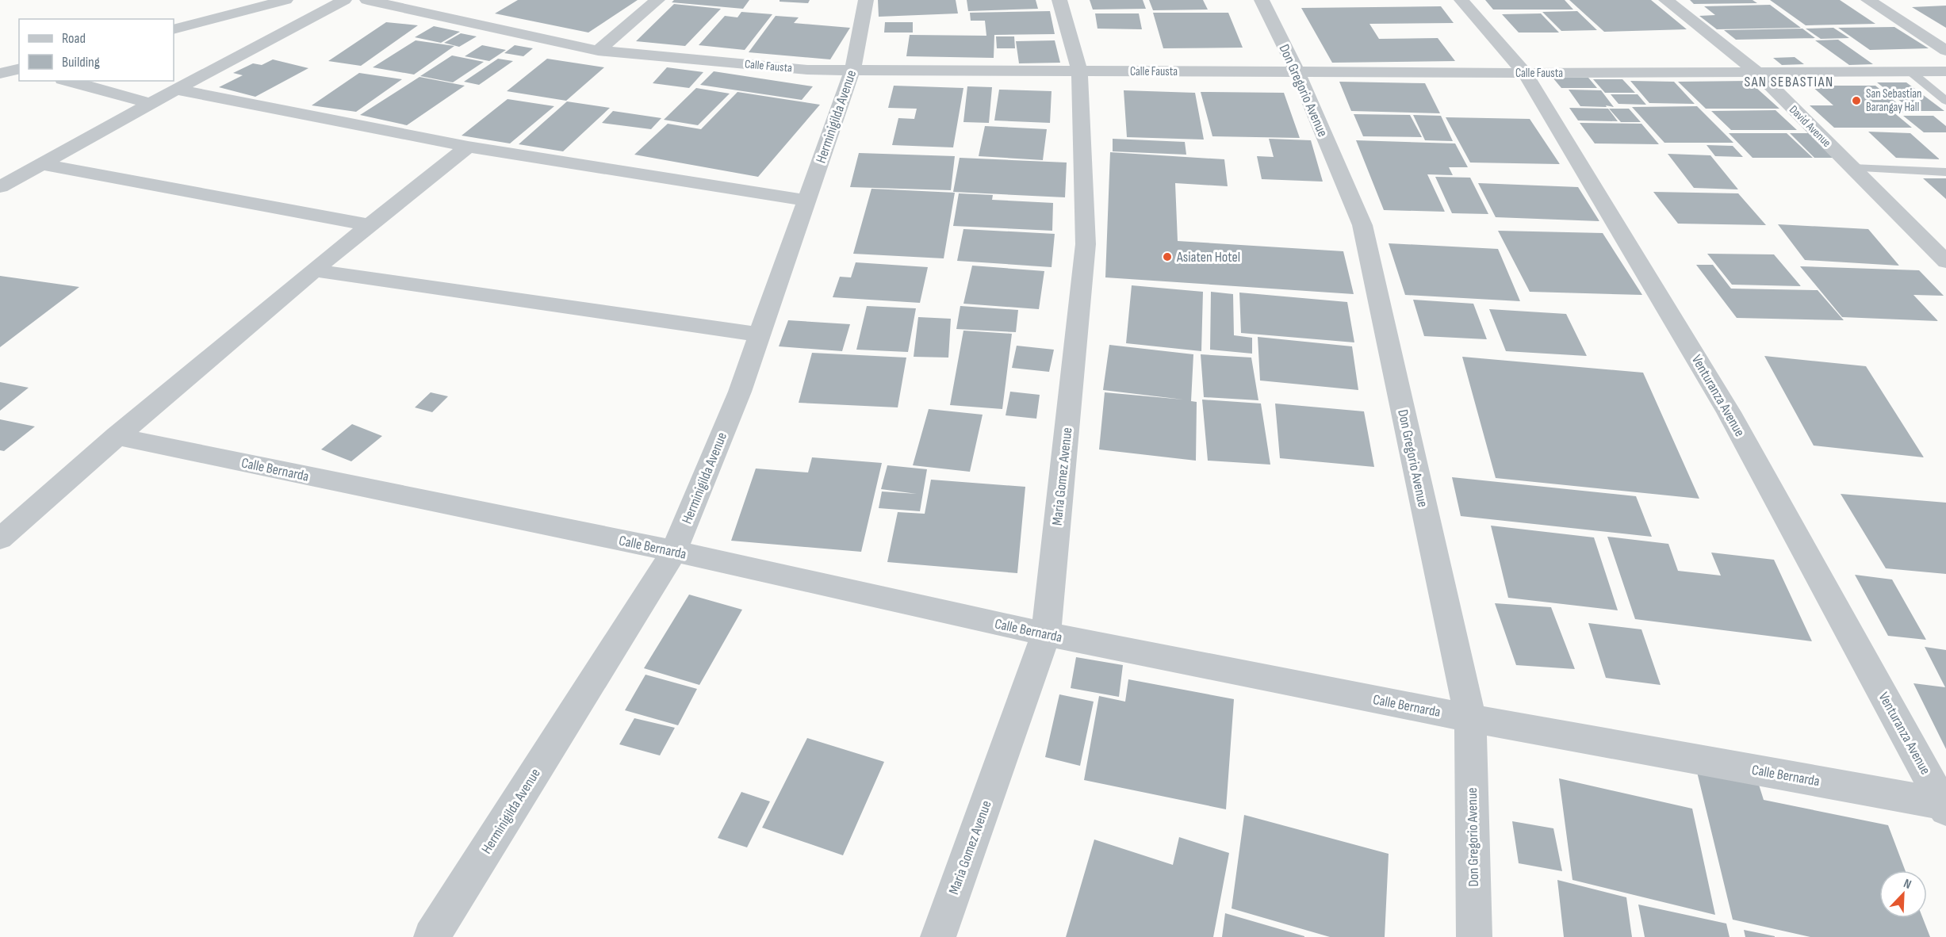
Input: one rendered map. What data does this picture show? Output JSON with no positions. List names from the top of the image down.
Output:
{
  "streets": {
    "street": [
      "Calle Fausta",
      "Don Gregorio Avenue",
      "Herminigilda Avenue",
      "David Avenue",
      "Venturanza Avenue",
      "Calle Bernarda",
      "Maria Gomez Avenue"
    ]
  },
  "crossings": [
    ["Calle Fausta", "Don Gregorio Avenue"],
    ["Calle Fausta", "Herminigilda Avenue"],
    ["Calle Fausta", "David Avenue"],
    ["Calle Fausta", "Venturanza Avenue"],
    ["Calle Fausta", "Maria Gomez Avenue"],
    ["Don Gregorio Avenue", "Calle Bernarda"],
    ["Herminigilda Avenue", "Calle Bernarda"],
    ["Venturanza Avenue", "Calle Bernarda"],
    ["Calle Bernarda", "Maria Gomez Avenue"]
  ],
  "districts": ["SAN SEBASTIAN"],
  "places": ["San Sebastian Barangay Hall", "Asiaten Hotel"],
  "legend": ["Road", "Building"],
  "north": "top right"
}
